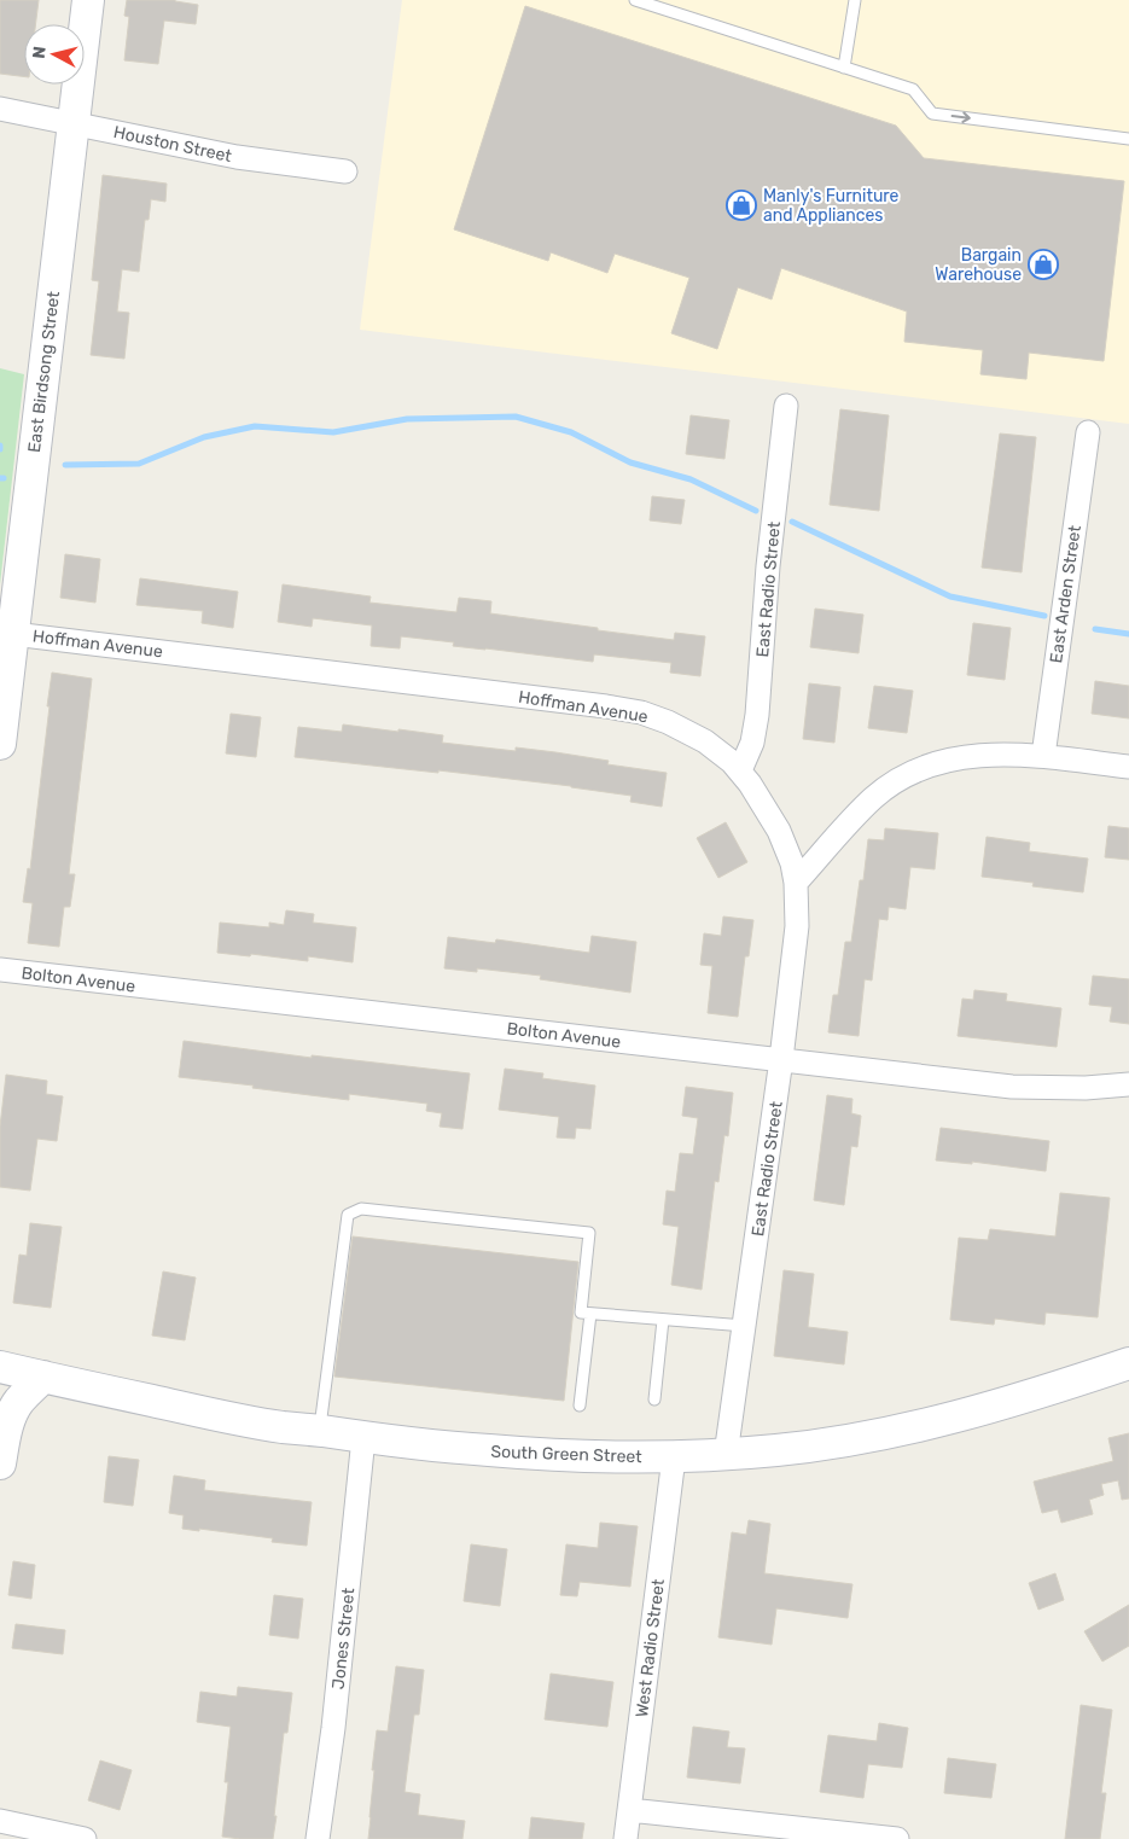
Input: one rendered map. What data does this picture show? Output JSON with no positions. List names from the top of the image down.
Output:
{
  "streets": {
    "street": [
      "Houston Street",
      "East Birdsong Street",
      "East Radio Street",
      "East Arden Street",
      "Hoffman Avenue",
      "Bolton Avenue",
      "South Green Street",
      "Jones Street",
      "West Radio Street"
    ]
  },
  "crossings": [
    ["Houston Street", "East Birdsong Street"],
    ["East Birdsong Street", "Hoffman Avenue"],
    ["East Radio Street", "Hoffman Avenue"],
    ["East Radio Street", "Bolton Avenue"],
    ["East Radio Street", "South Green Street"],
    ["South Green Street", "Jones Street"],
    ["South Green Street", "West Radio Street"]
  ],
  "places": {
    "shop": ["Manly's Furniture and Appliances", "Bargain Warehouse"]
  },
  "north": "left"
}
